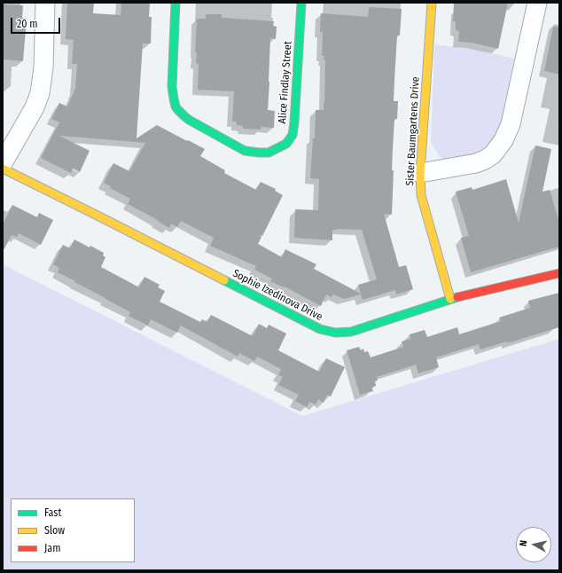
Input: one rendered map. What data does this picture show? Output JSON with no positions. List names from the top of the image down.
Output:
{
  "streets": {
    "street": ["Alice Findlay Street", "Sister Baumgartens Drive", "Sophie Izedinova Drive"]
  },
  "crossings": [
    ["Sister Baumgartens Drive", "Sophie Izedinova Drive"]
  ],
  "legend": ["Fast", "Slow", "Jam"],
  "scale_bar": "20 m",
  "north": "left"
}
